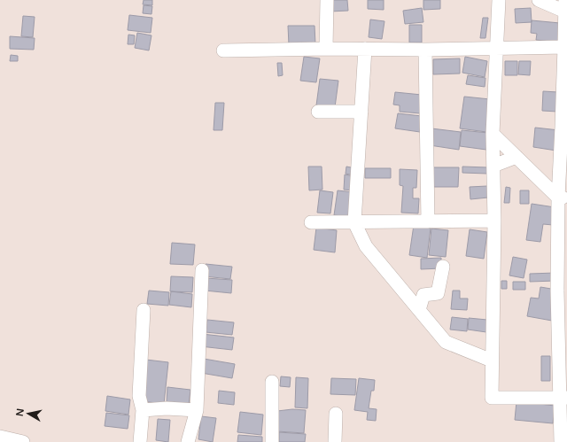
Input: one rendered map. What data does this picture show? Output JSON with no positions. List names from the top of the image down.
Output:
{
  "north": "left"
}
